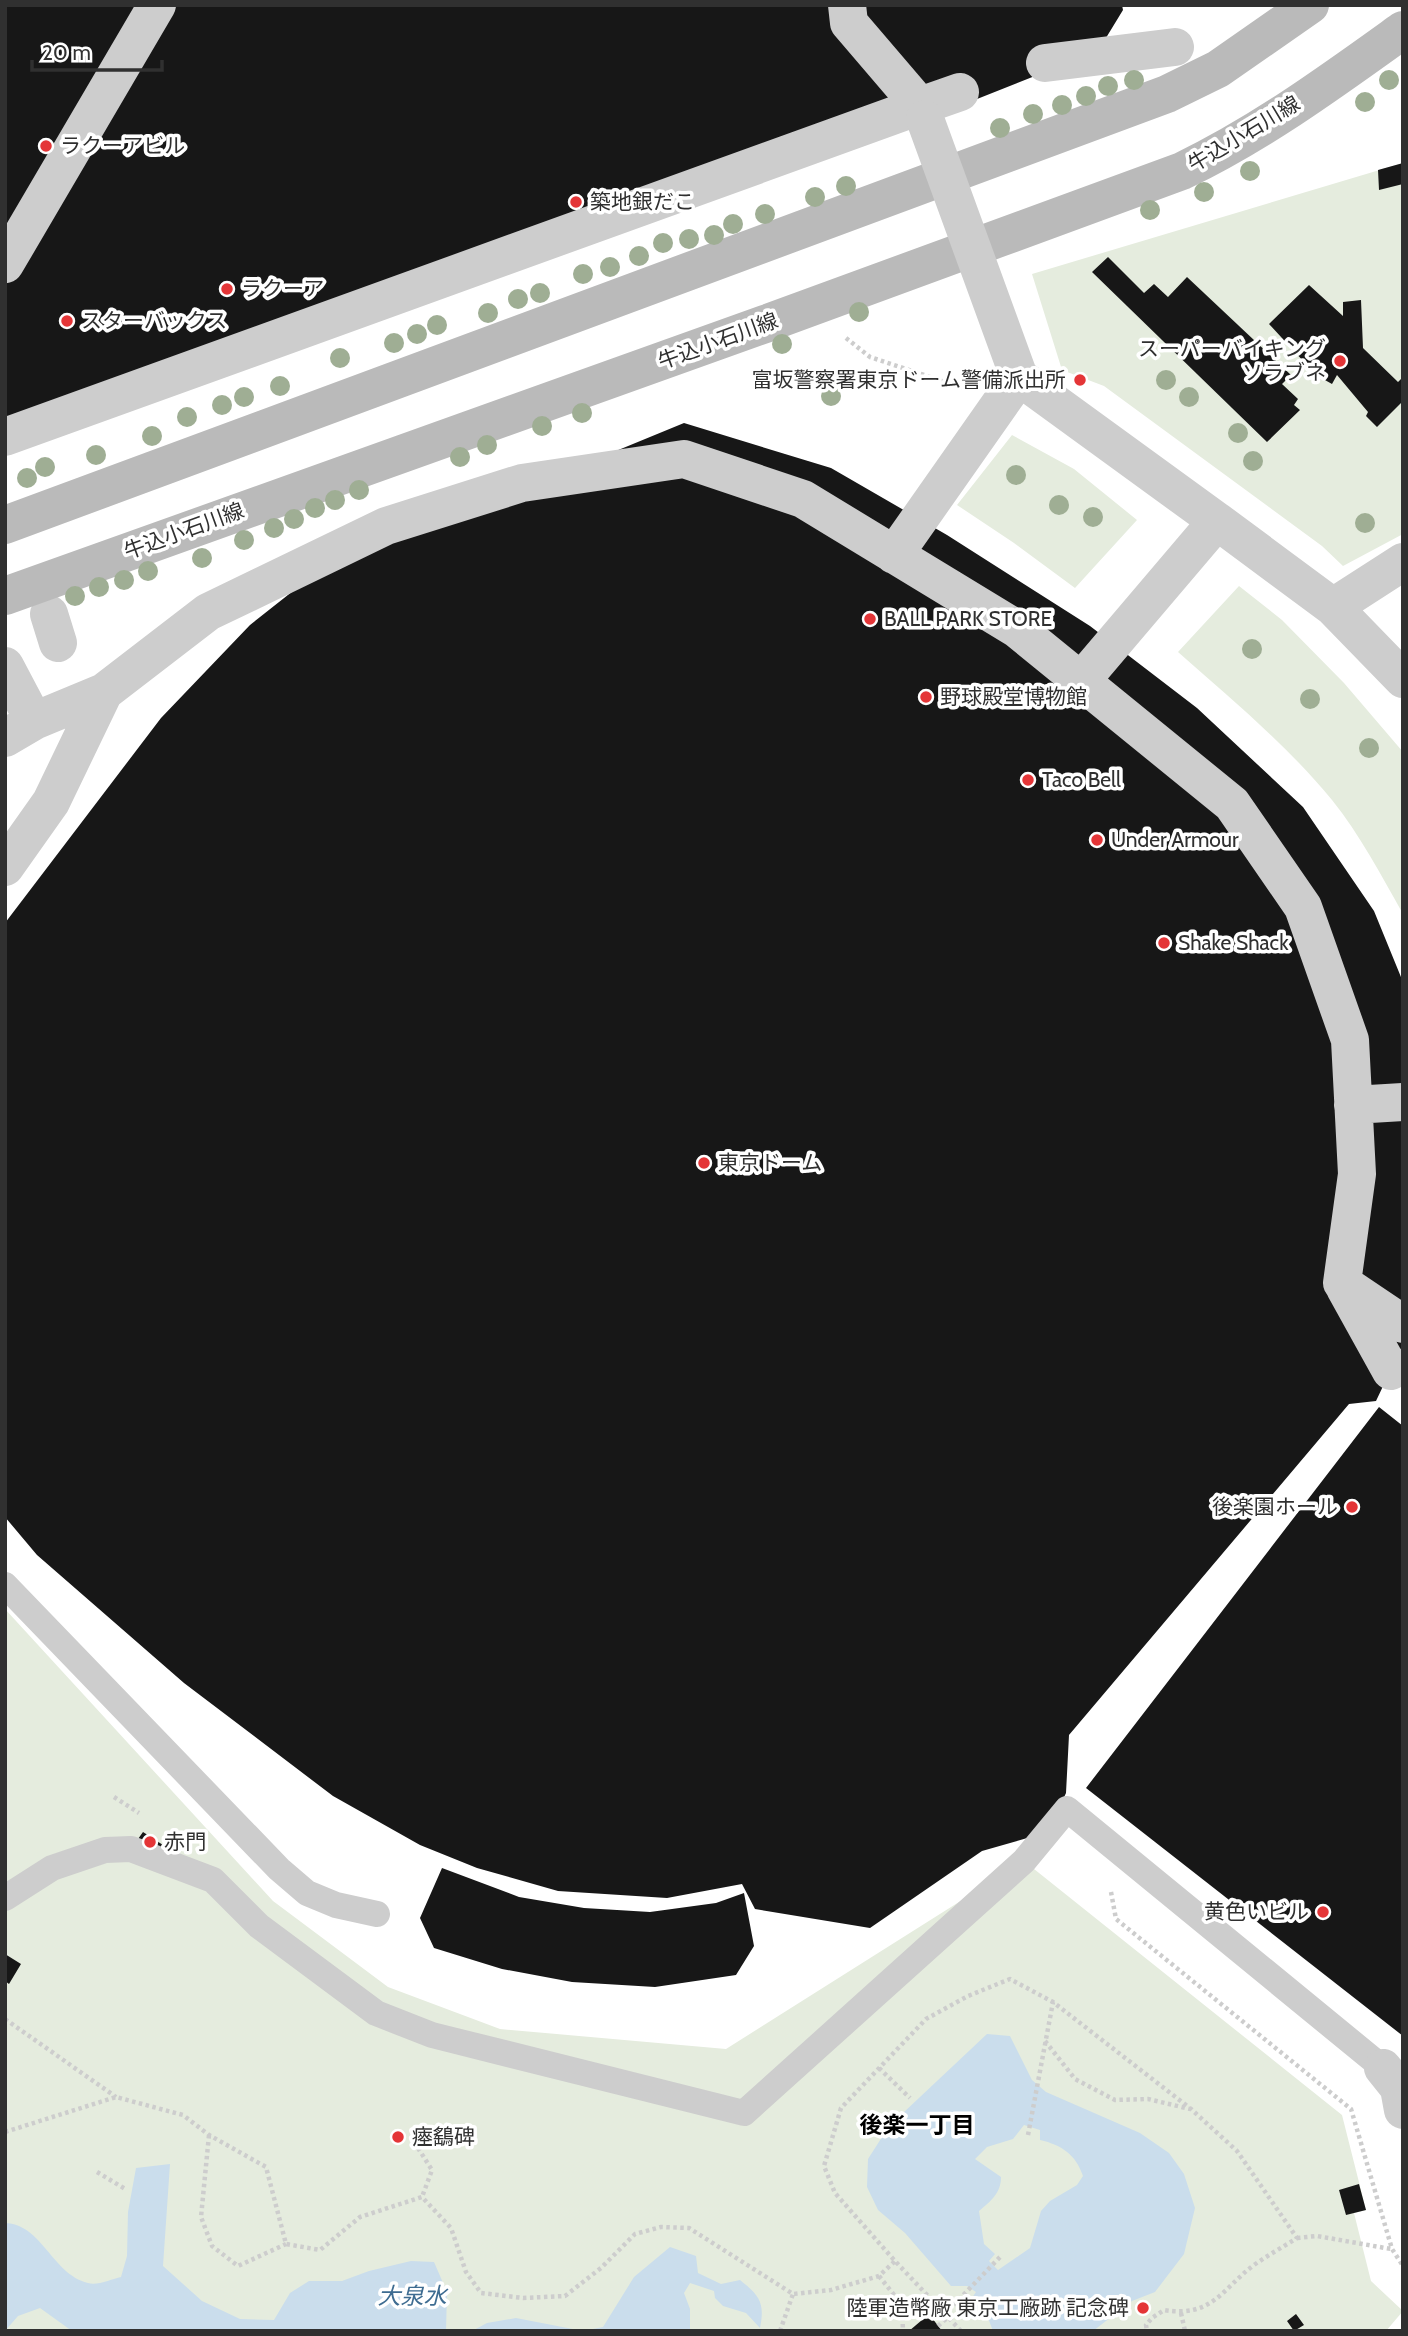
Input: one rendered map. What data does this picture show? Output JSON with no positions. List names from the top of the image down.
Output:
{
  "streets": {
    "main road": ["牛込小石川線"]
  },
  "districts": ["後楽一丁目"],
  "water": ["大泉水"],
  "places": [
    "ラクーアビル",
    "築地銀だこ",
    "ラクーア",
    "スターバックス",
    "スーパーバイキング ソラブネ",
    "富坂警察署東京ドーム警備派出所",
    "BALL PARK STORE",
    "野球殿堂博物館",
    "Taco Bell",
    "Under Armour",
    "Shake Shack",
    "東京ドーム",
    "後楽園ホール",
    "赤門",
    "黄色いビル",
    "瘞鷂碑",
    "陸軍造幣廠 東京工廠跡 記念碑"
  ],
  "scale_bar": "20 m"
}
